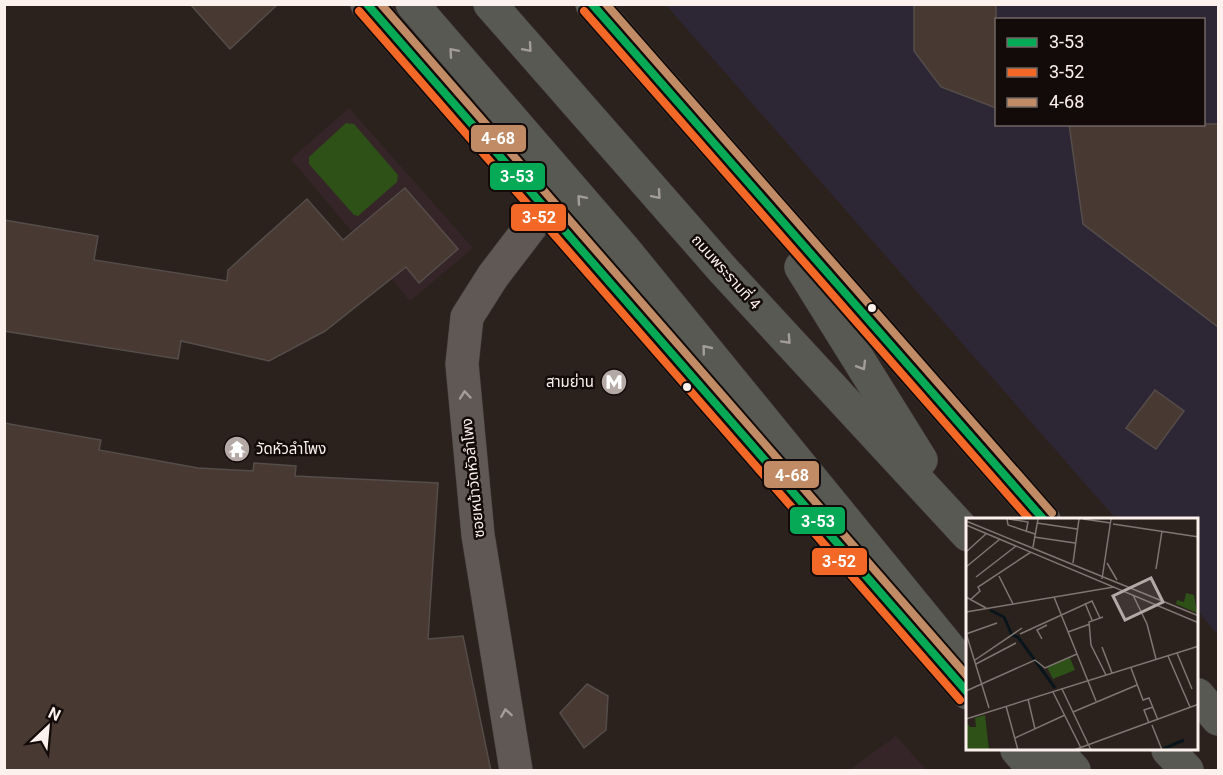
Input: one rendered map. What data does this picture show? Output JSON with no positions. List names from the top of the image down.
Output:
{
  "streets": {
    "main road": ["ถนนพระรามที่ 4"],
    "street": ["ซอยหน้าวัดหัวลำโพง"]
  },
  "one_way": ["ซอยหน้าวัดหัวลำโพง"],
  "places": {
    "metro station": ["สามย่าน"],
    "temple": ["วัดหัวลำโพง"]
  },
  "lines": ["transit line 3-53", "transit line 4-68", "transit line 3-52"],
  "legend": ["3-53", "3-52", "4-68"],
  "north": "top right"
}
